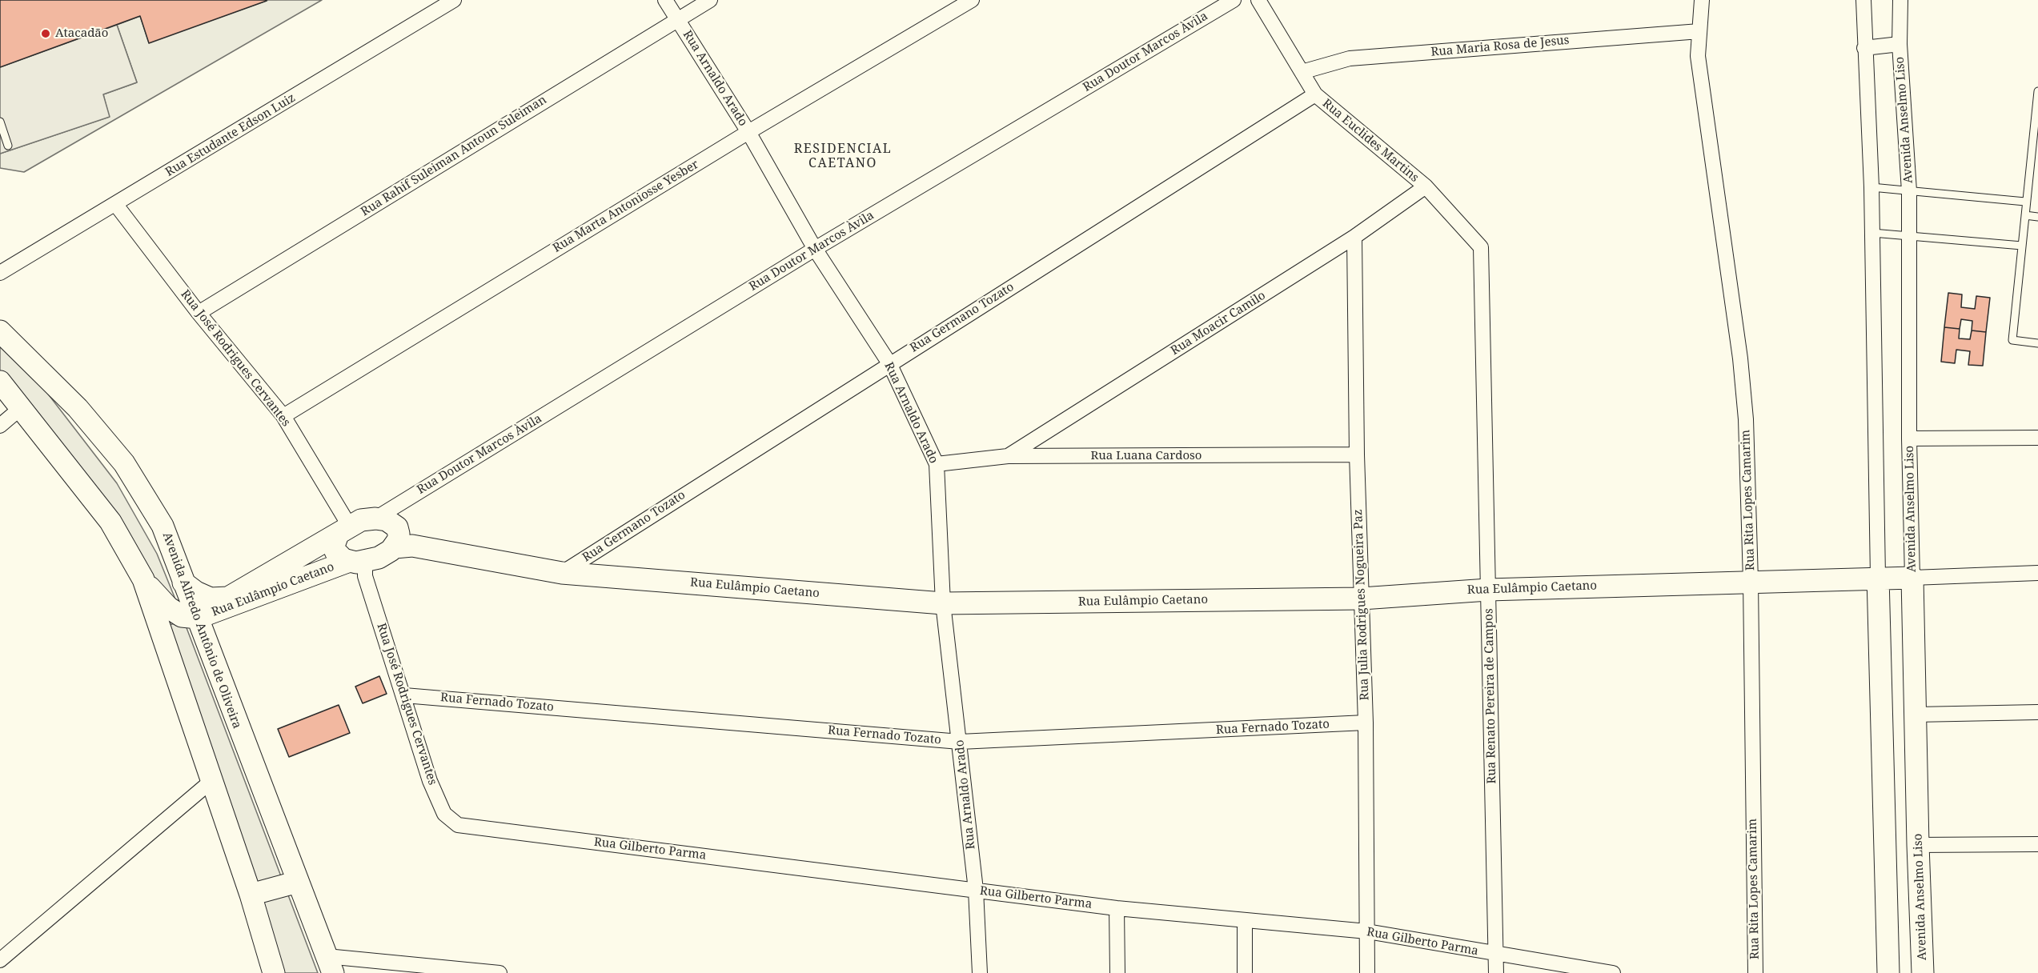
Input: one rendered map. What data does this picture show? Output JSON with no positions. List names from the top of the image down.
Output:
{
  "streets": {
    "street": [
      "Rua Maria Rosa de Jesus",
      "Rua Doutor Marcos Àvila",
      "Rua Arnaldo Arado",
      "Avenida Anselmo Liso",
      "Rua Estudante Edson Luiz",
      "Rua Euclides Martins",
      "Rua Rahif Suleiman Antoun Suleiman",
      "Rua Marta Antoniosse Yesber",
      "Rua Germano Tozato",
      "Rua Moacir Camilo",
      "Rua José Rodrigues Cervantes",
      "Rua Luana Cardoso",
      "Rua Rita Lopes Camarim",
      "Rua Eulâmpio Caetano",
      "Rua Julia Rodrigues Nogueira Paz",
      "Avenida Alfredo Antônio de Oliveira",
      "Rua Renato Pereira de Campos",
      "Rua Fernado Tozato",
      "Rua Gilberto Parma"
    ]
  },
  "crossings": [
    ["Rua Maria Rosa de Jesus", "Rua Euclides Martins"],
    ["Rua Maria Rosa de Jesus", "Rua Rita Lopes Camarim"],
    ["Rua Doutor Marcos Àvila", "Rua Arnaldo Arado"],
    ["Rua Doutor Marcos Àvila", "Rua José Rodrigues Cervantes"],
    ["Rua Doutor Marcos Àvila", "Rua Eulâmpio Caetano"],
    ["Rua Arnaldo Arado", "Rua Rahif Suleiman Antoun Suleiman"],
    ["Rua Arnaldo Arado", "Rua Marta Antoniosse Yesber"],
    ["Rua Arnaldo Arado", "Rua Germano Tozato"],
    ["Rua Arnaldo Arado", "Rua Luana Cardoso"],
    ["Rua Arnaldo Arado", "Rua Eulâmpio Caetano"],
    ["Rua Arnaldo Arado", "Rua Fernado Tozato"],
    ["Rua Arnaldo Arado", "Rua Gilberto Parma"],
    ["Avenida Anselmo Liso", "Rua Eulâmpio Caetano"],
    ["Rua Estudante Edson Luiz", "Rua José Rodrigues Cervantes"],
    ["Rua Euclides Martins", "Rua Germano Tozato"],
    ["Rua Euclides Martins", "Rua Moacir Camilo"],
    ["Rua Euclides Martins", "Rua Renato Pereira de Campos"],
    ["Rua Rahif Suleiman Antoun Suleiman", "Rua José Rodrigues Cervantes"],
    ["Rua Marta Antoniosse Yesber", "Rua José Rodrigues Cervantes"],
    ["Rua Germano Tozato", "Rua Eulâmpio Caetano"],
    ["Rua Moacir Camilo", "Rua Luana Cardoso"],
    ["Rua Moacir Camilo", "Rua Julia Rodrigues Nogueira Paz"],
    ["Rua José Rodrigues Cervantes", "Rua Eulâmpio Caetano"],
    ["Rua José Rodrigues Cervantes", "Rua Fernado Tozato"],
    ["Rua José Rodrigues Cervantes", "Rua Gilberto Parma"],
    ["Rua Luana Cardoso", "Rua Julia Rodrigues Nogueira Paz"],
    ["Rua Rita Lopes Camarim", "Rua Eulâmpio Caetano"],
    ["Rua Eulâmpio Caetano", "Rua Julia Rodrigues Nogueira Paz"],
    ["Rua Eulâmpio Caetano", "Avenida Alfredo Antônio de Oliveira"],
    ["Rua Eulâmpio Caetano", "Rua Renato Pereira de Campos"],
    ["Rua Julia Rodrigues Nogueira Paz", "Rua Fernado Tozato"],
    ["Rua Julia Rodrigues Nogueira Paz", "Rua Gilberto Parma"],
    ["Rua Renato Pereira de Campos", "Rua Gilberto Parma"]
  ],
  "districts": ["RESIDENCIAL CAETANO"],
  "places": ["Atacadão"]
}
